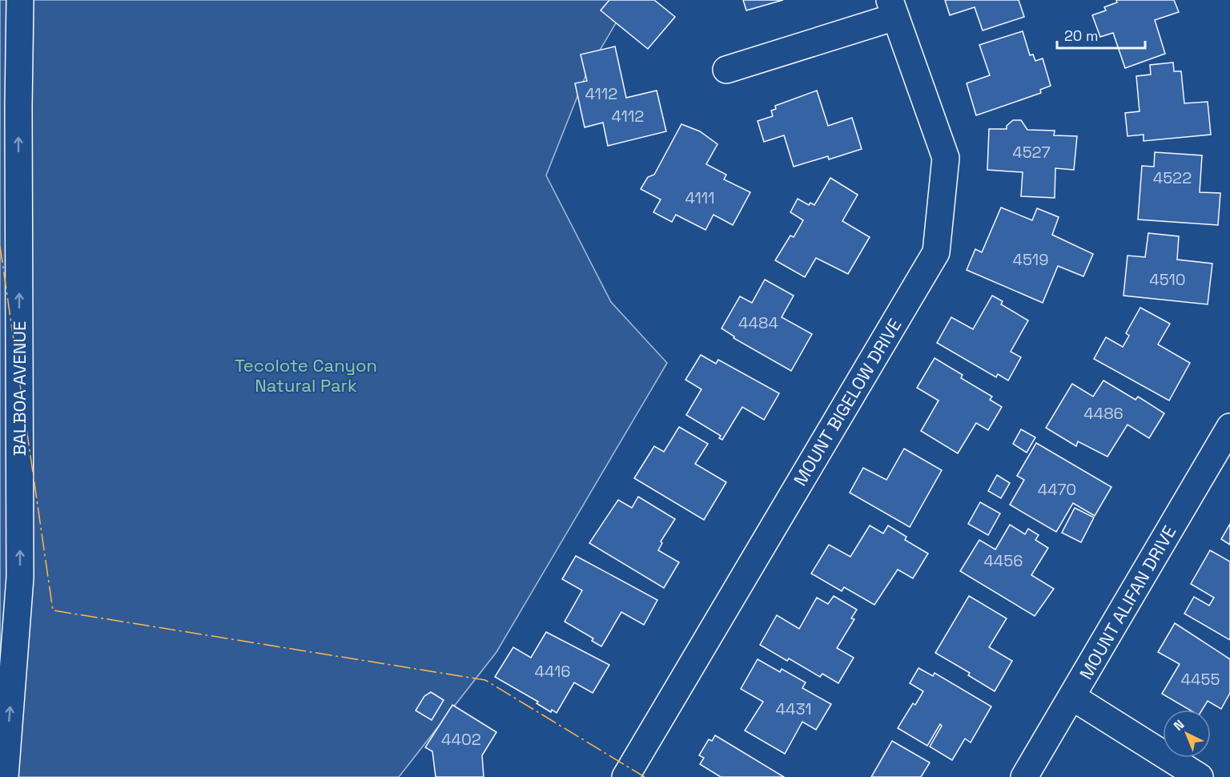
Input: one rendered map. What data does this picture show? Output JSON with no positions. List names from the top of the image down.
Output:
{
  "streets": {
    "street": ["BALBOA AVENUE", "MOUNT BIGELOW DRIVE", "MOUNT ALIFAN DRIVE"]
  },
  "one_way": ["BALBOA AVENUE"],
  "parks": ["Tecolote Canyon Natural Park"],
  "house_numbers": [
    "4112",
    "4112",
    "4527",
    "4522",
    "4111",
    "4519",
    "4510",
    "4484",
    "4486",
    "4470",
    "4456",
    "4416",
    "4455",
    "4431",
    "4402"
  ],
  "scale_bar": "20 m",
  "north": "top left"
}
